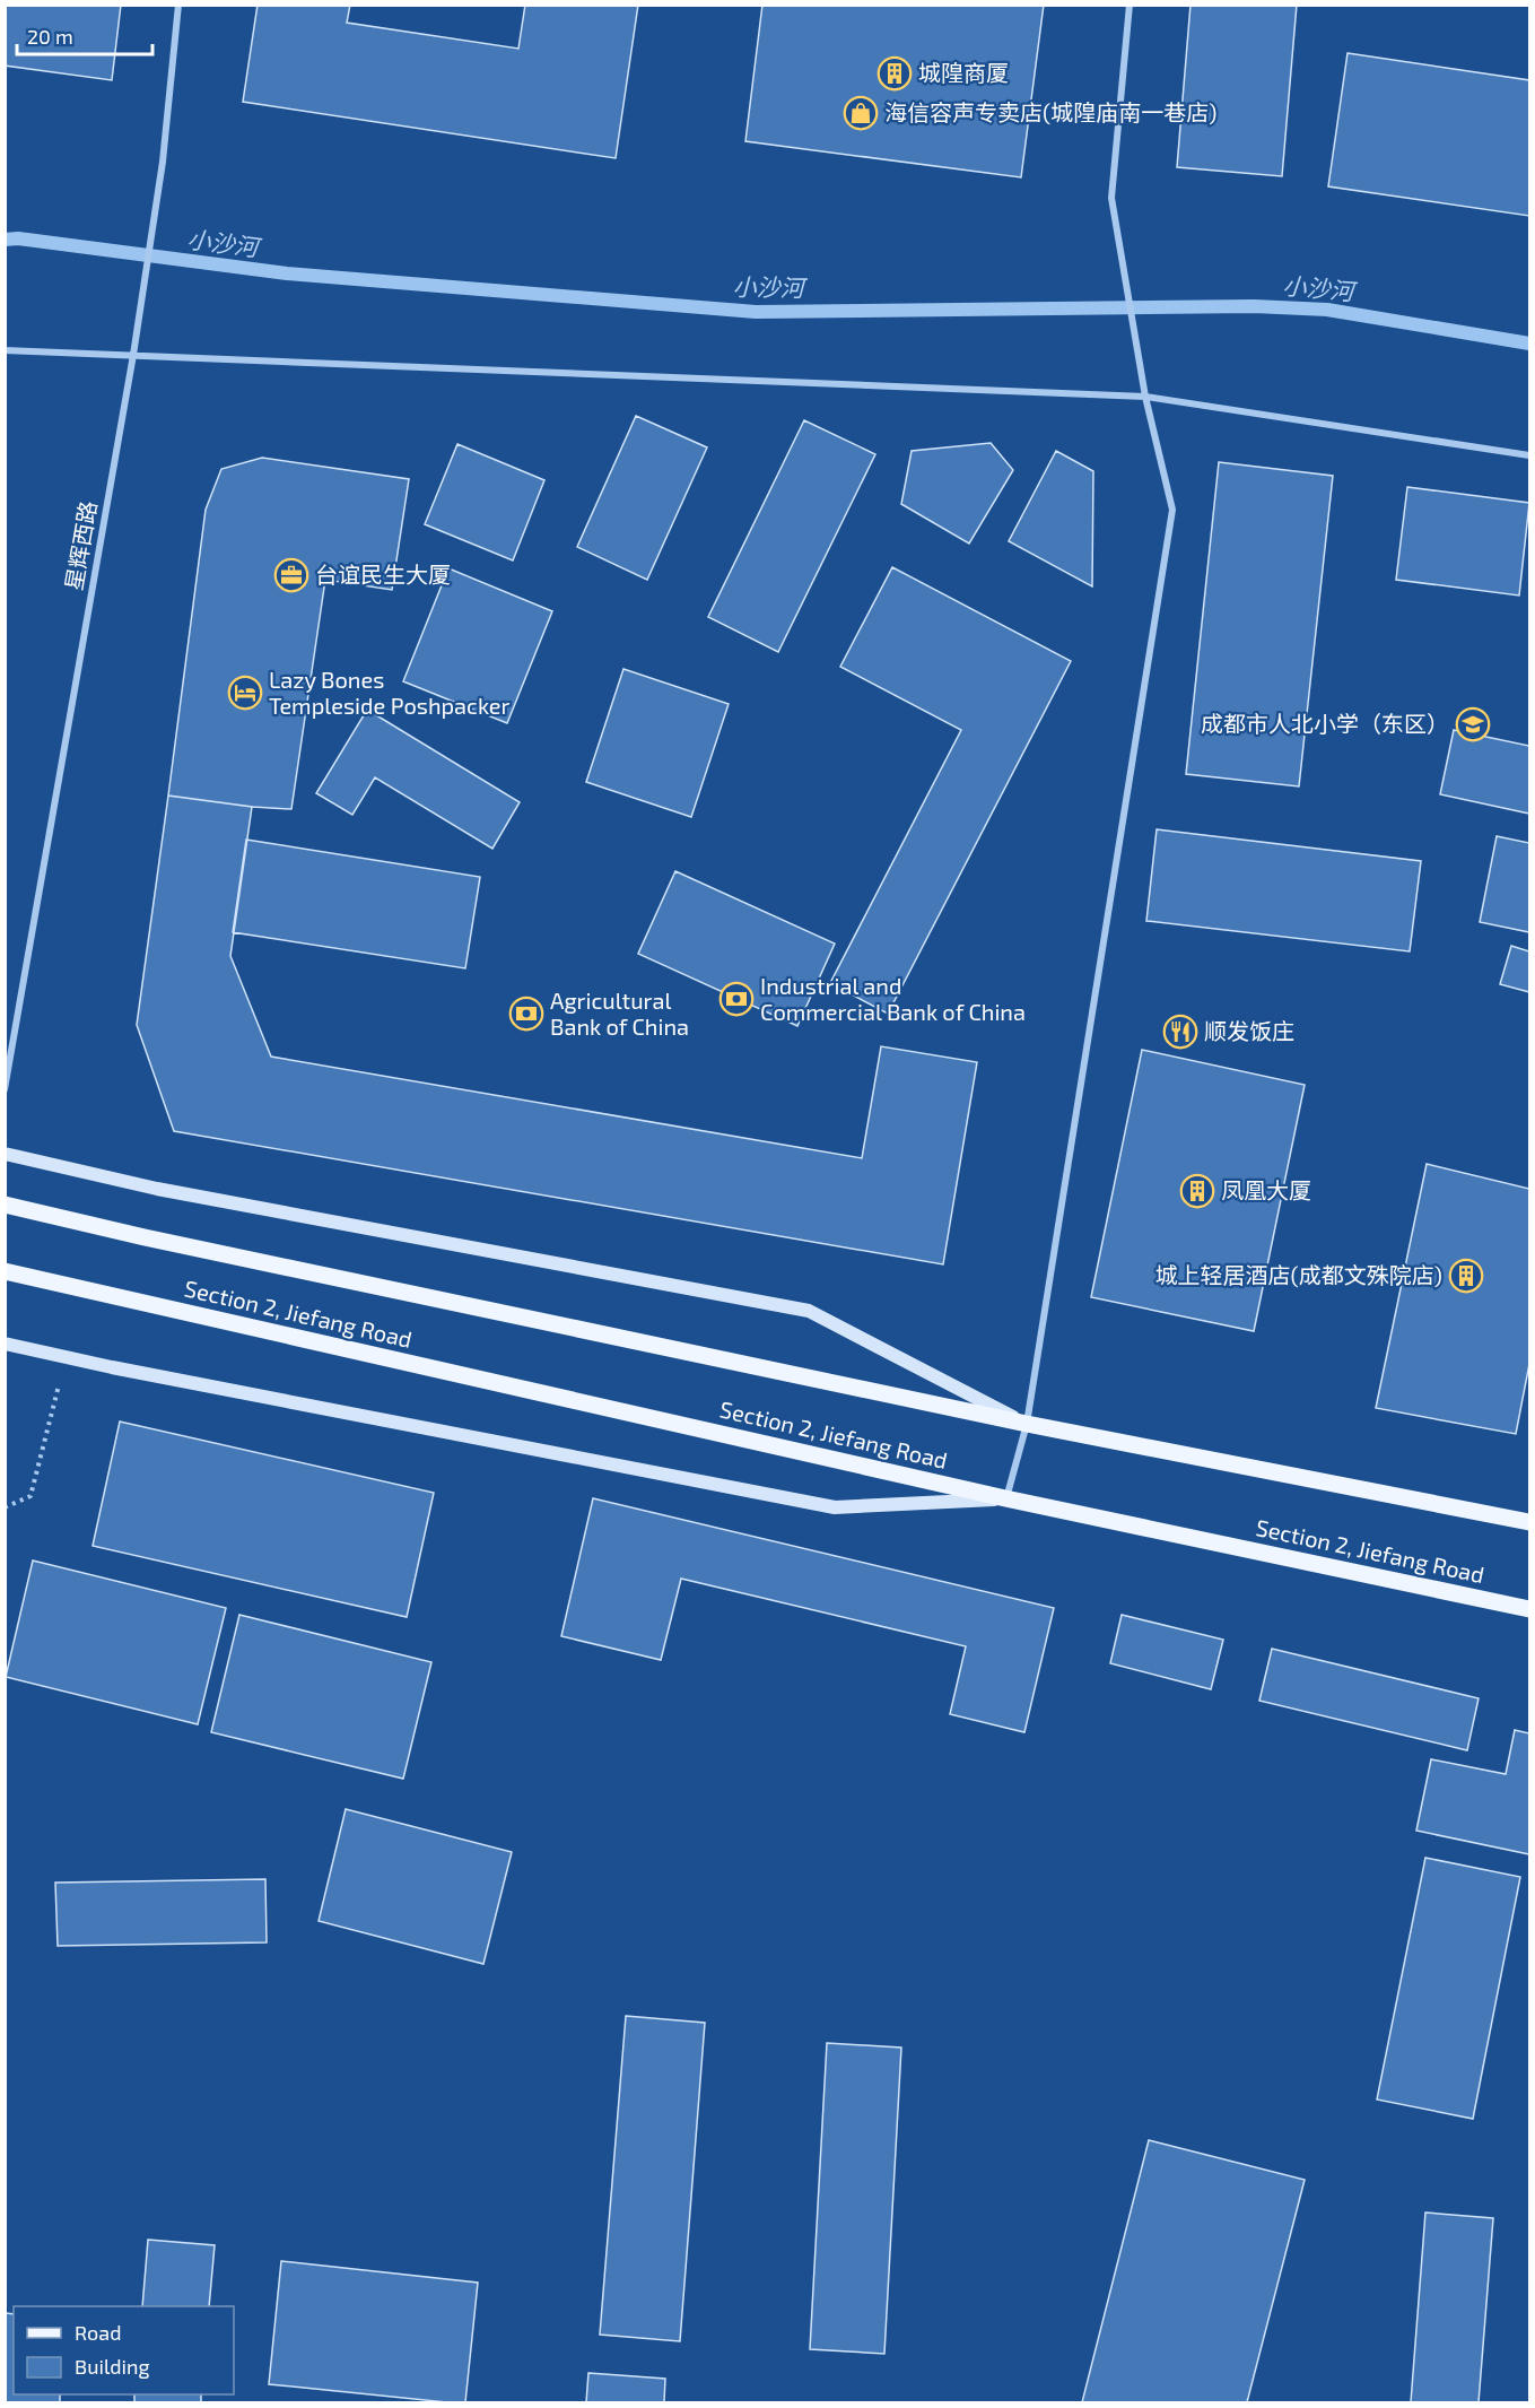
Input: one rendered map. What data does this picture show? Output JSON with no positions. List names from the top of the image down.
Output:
{
  "streets": {
    "main road": ["Section 2, Jiefang Road"],
    "street": ["星辉西路"]
  },
  "water": ["小沙河"],
  "places": {
    "building": ["城隍商厦", "凤凰大厦", "城上轻居酒店(成都文殊院店)"],
    "shop": ["海信容声专卖店(城隍庙南一巷店)"],
    "office": ["台谊民生大厦"],
    "hotel": ["Lazy Bones Templeside Poshpacker"],
    "school or university": ["成都市人北小学（东区）"],
    "bank": ["Industrial and Commercial Bank of China", "Agricultural Bank of China"],
    "restaurant": ["顺发饭庄"]
  },
  "legend": ["Road", "Building"],
  "scale_bar": "20 m"
}
